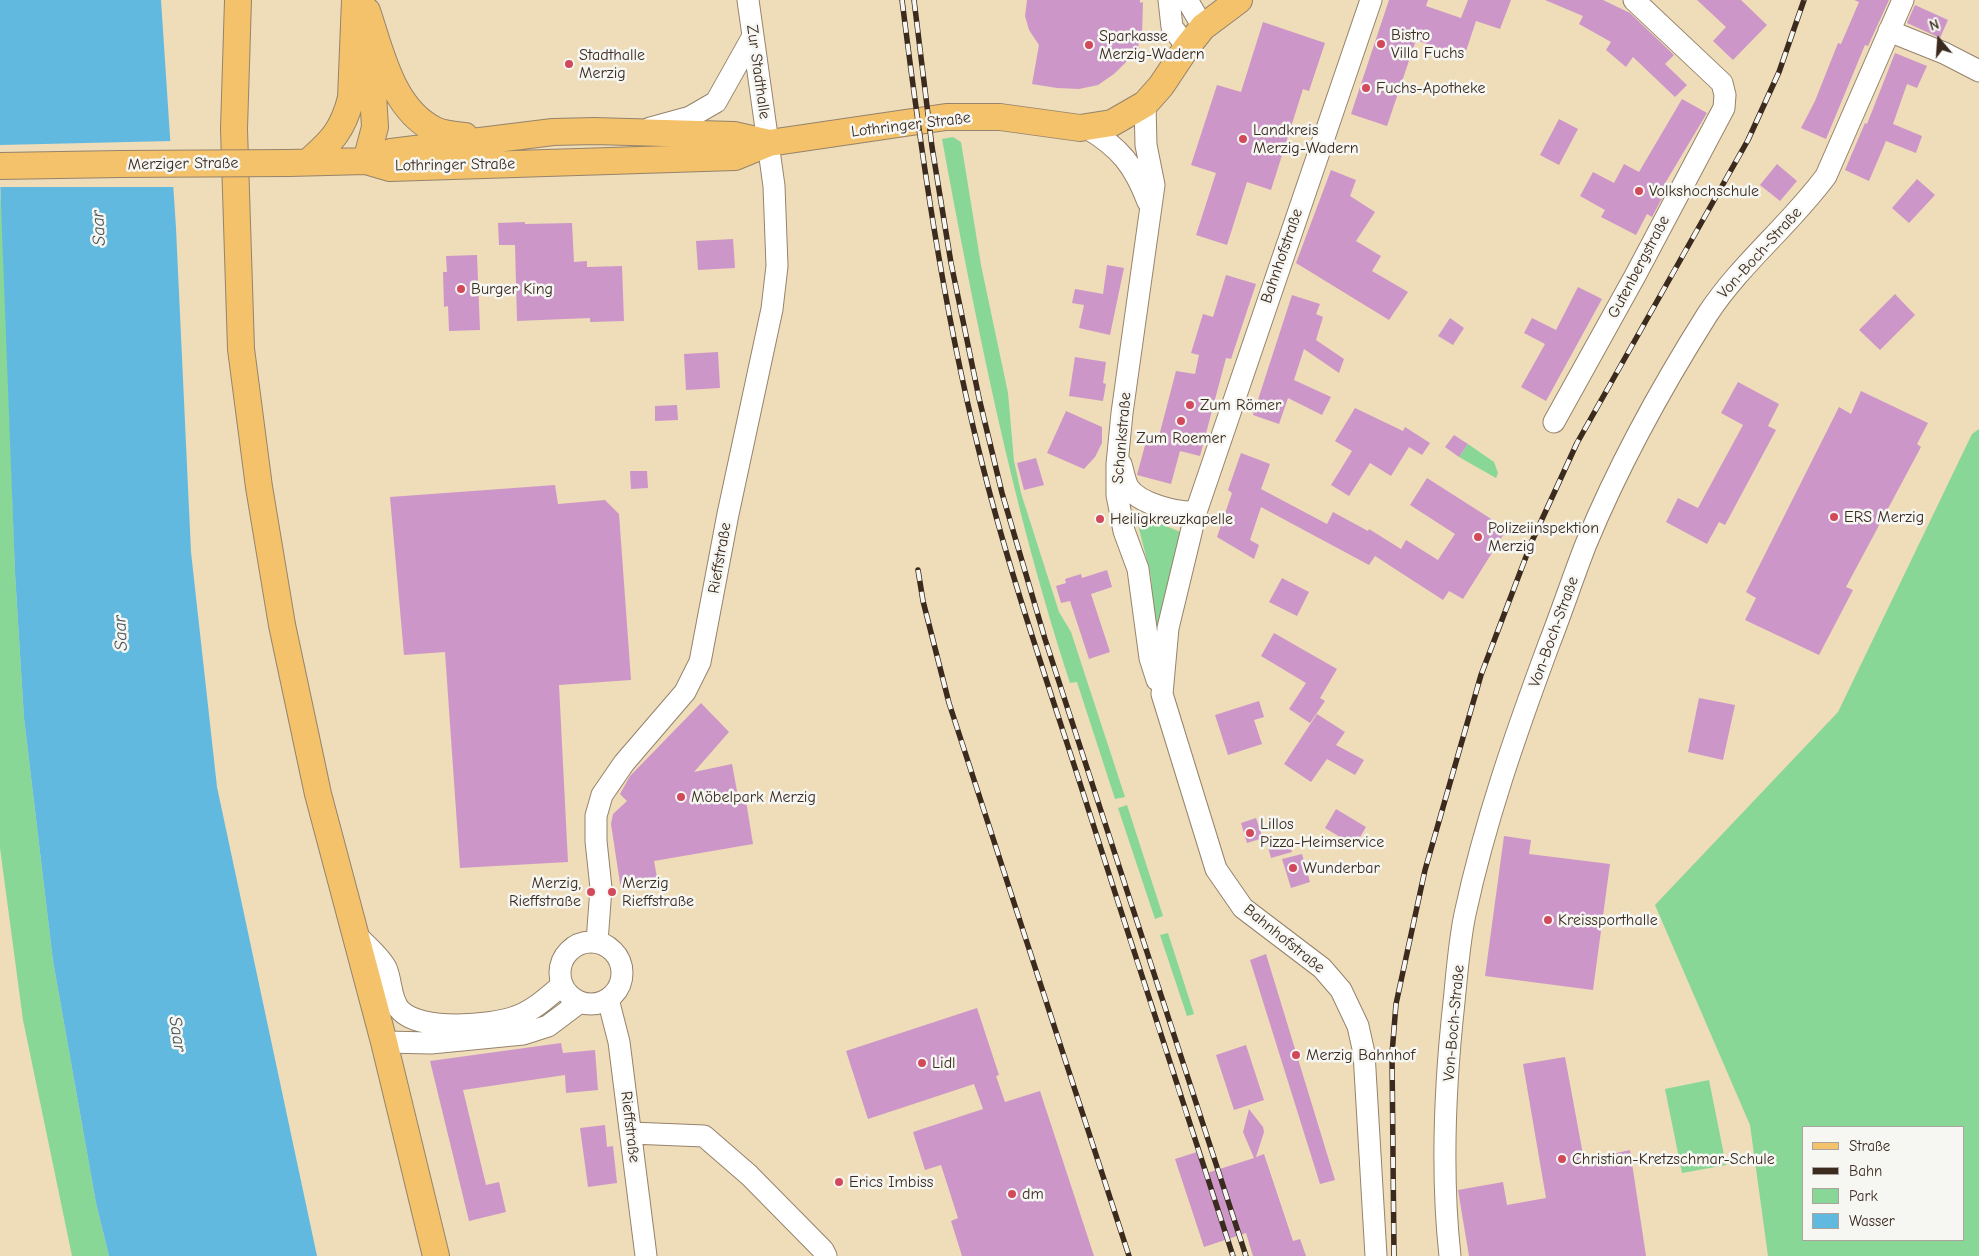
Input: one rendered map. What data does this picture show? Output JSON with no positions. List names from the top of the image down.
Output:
{
  "streets": {
    "main road": ["Lothringer Straße", "Merziger Straße"],
    "street": [
      "Zur Stadthalle",
      "Von-Boch-Straße",
      "Bahnhofstraße",
      "Gutenbergstraße",
      "Schankstraße",
      "Rieffstraße"
    ]
  },
  "crossings": [
    ["Zur Stadthalle", "Lothringer Straße"],
    ["Zur Stadthalle", "Rieffstraße"],
    ["Lothringer Straße", "Merziger Straße"],
    ["Lothringer Straße", "Schankstraße"],
    ["Lothringer Straße", "Rieffstraße"],
    ["Bahnhofstraße", "Schankstraße"]
  ],
  "water": ["Saar"],
  "places": [
    "Bistro Villa Fuchs",
    "Sparkasse Merzig-Wadern",
    "Stadthalle Merzig",
    "Fuchs-Apotheke",
    "Landkreis Merzig-Wadern",
    "Volkshochschule",
    "Burger King",
    "Zum Römer",
    "Zum Roemer",
    "ERS Merzig",
    "Heiligkreuzkapelle",
    "Polizeiinspektion Merzig",
    "Möbelpark Merzig",
    "Lillos Pizza-Heimservice",
    "Wunderbar",
    "Merzig, Rieffstraße",
    "Merzig Rieffstraße",
    "Kreissporthalle",
    "Merzig Bahnhof",
    "Lidl",
    "Christian-Kretzschmar-Schule",
    "Erics Imbiss",
    "dm"
  ],
  "legend": [
    "Straße",
    "Bahn",
    "Park",
    "Wasser"
  ],
  "north": "top"
}
